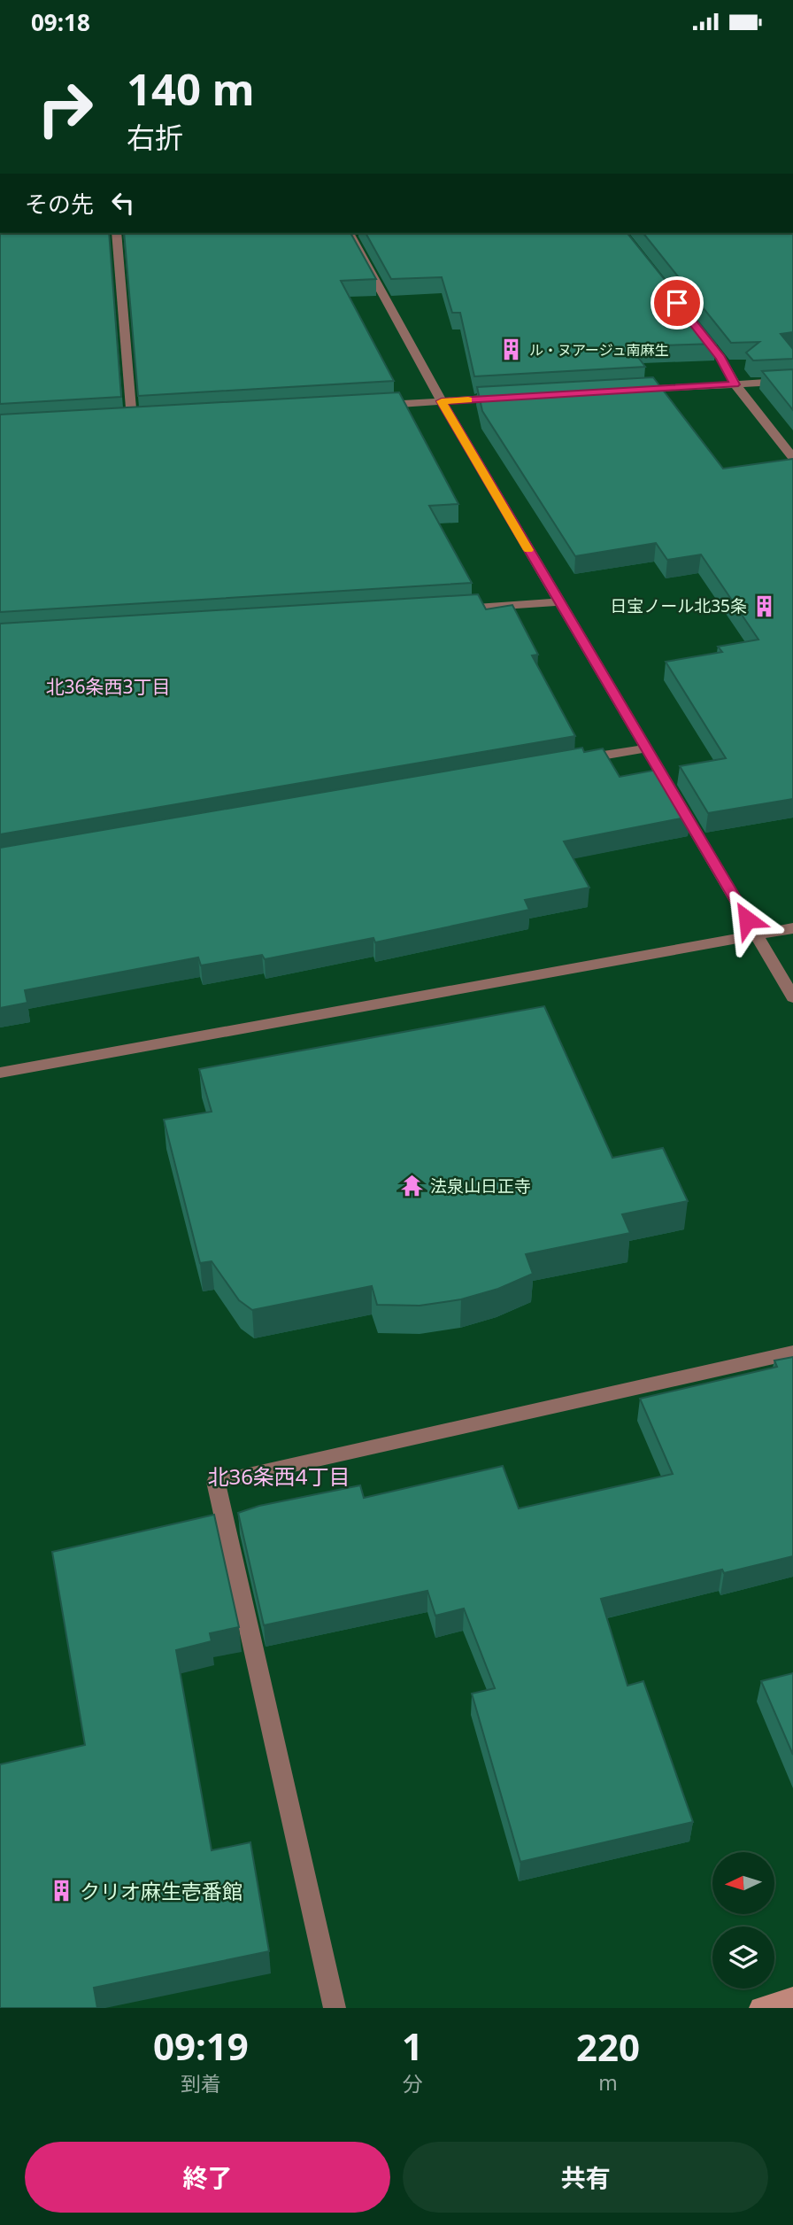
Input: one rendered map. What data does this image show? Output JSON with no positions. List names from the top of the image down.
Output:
{
  "districts": ["北36条西3丁目", "北36条西4丁目"],
  "places": {
    "building": ["ル・ヌアージュ南麻生", "日宝ノール北35条", "クリオ麻生壱番館"],
    "temple": ["法泉山日正寺"]
  },
  "north": "left",
  "page": {
    "status": "09:18",
    "turn": ["140 m", "右折"],
    "then": "その先",
    "eta": [
      "09:19",
      "到着",
      "1",
      "分",
      "220",
      "m"
    ],
    "buttons": ["終了", "共有"]
  }
}
